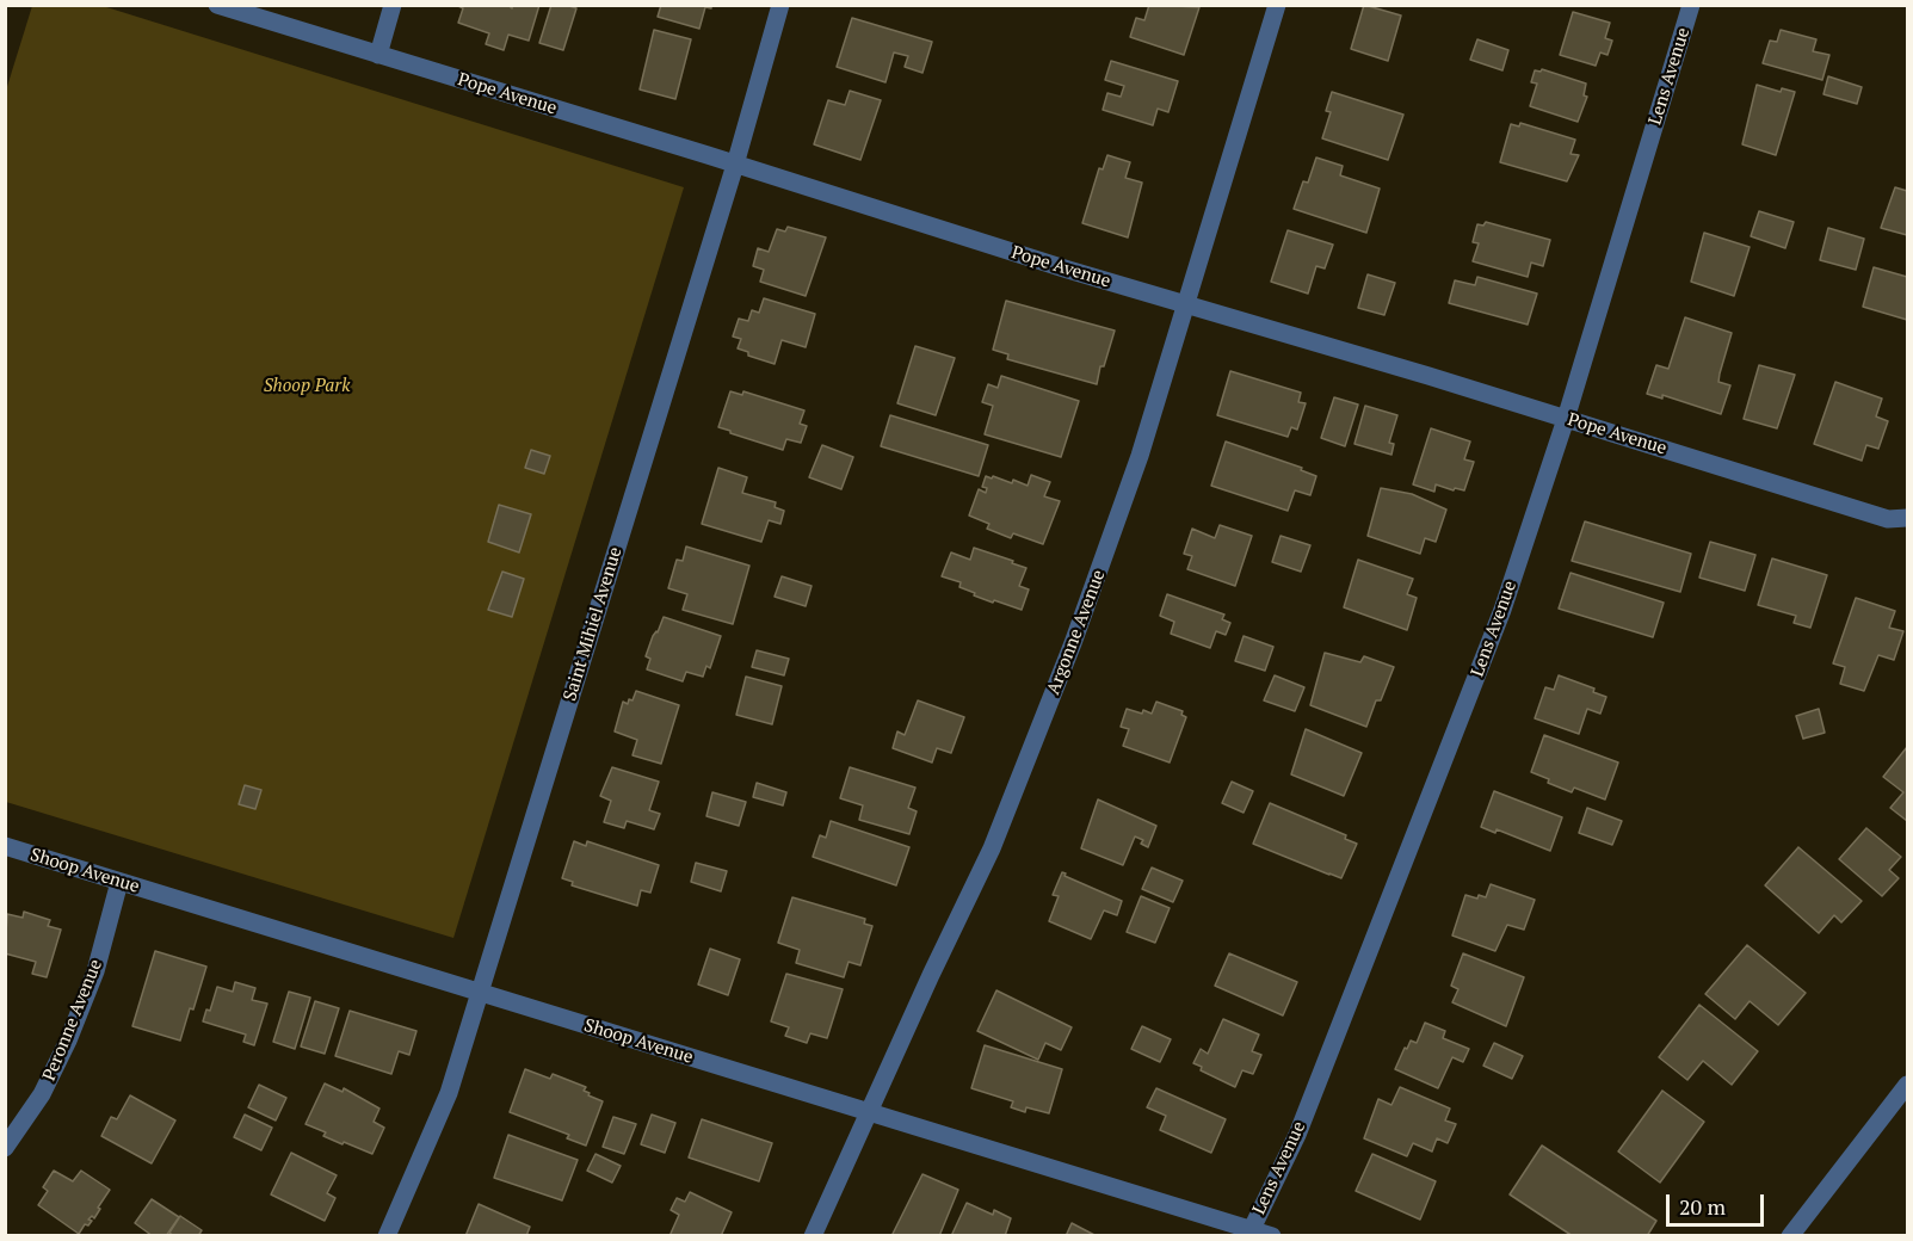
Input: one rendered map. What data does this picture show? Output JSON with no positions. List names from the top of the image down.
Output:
{
  "streets": {
    "street": [
      "Lens Avenue",
      "Pope Avenue",
      "Saint Mihiel Avenue",
      "Argonne Avenue",
      "Shoop Avenue",
      "Peronne Avenue"
    ]
  },
  "crossings": [
    ["Lens Avenue", "Pope Avenue"],
    ["Lens Avenue", "Shoop Avenue"],
    ["Pope Avenue", "Saint Mihiel Avenue"],
    ["Pope Avenue", "Argonne Avenue"],
    ["Saint Mihiel Avenue", "Shoop Avenue"],
    ["Argonne Avenue", "Shoop Avenue"],
    ["Shoop Avenue", "Peronne Avenue"]
  ],
  "parks": ["Shoop Park"],
  "scale_bar": "20 m"
}
